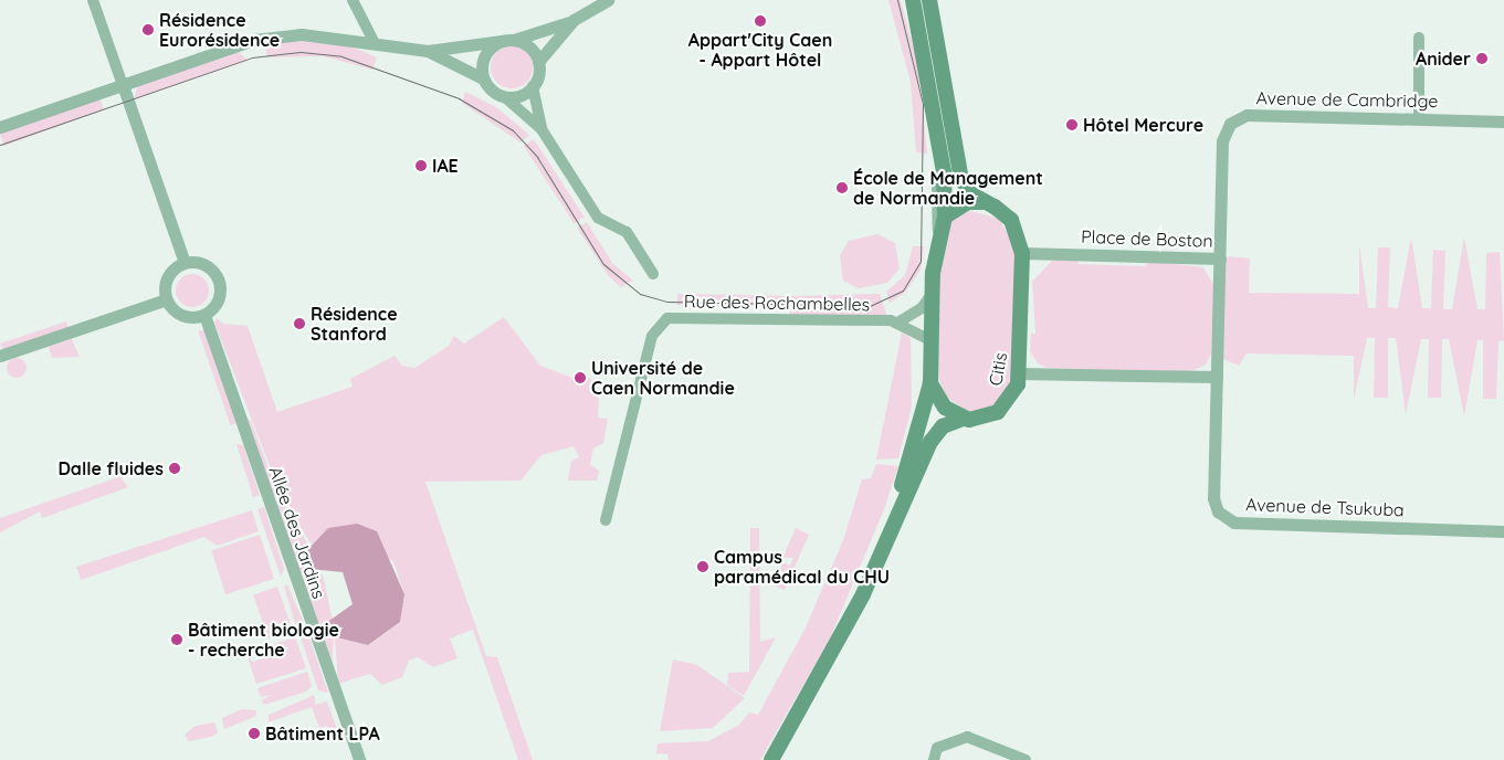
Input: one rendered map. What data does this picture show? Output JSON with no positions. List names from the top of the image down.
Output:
{
  "streets": {
    "main road": ["Citis"],
    "street": [
      "Avenue de Cambridge",
      "Place de Boston",
      "Rue des Rochambelles",
      "Avenue de Tsukuba",
      "Allée des Jardins"
    ]
  },
  "crossings": [
    ["Avenue de Cambridge", "Place de Boston"],
    ["Place de Boston", "Citis"],
    ["Place de Boston", "Avenue de Tsukuba"]
  ],
  "places": [
    "Appart'City Caen - Appart Hôtel",
    "Résidence Eurorésidence",
    "Anider",
    "Hôtel Mercure",
    "IAE",
    "École de Management de Normandie",
    "Résidence Stanford",
    "Université de Caen Normandie",
    "Dalle fluides",
    "Campus paramédical du CHU",
    "Bâtiment biologie - recherche",
    "Bâtiment LPA"
  ]
}
